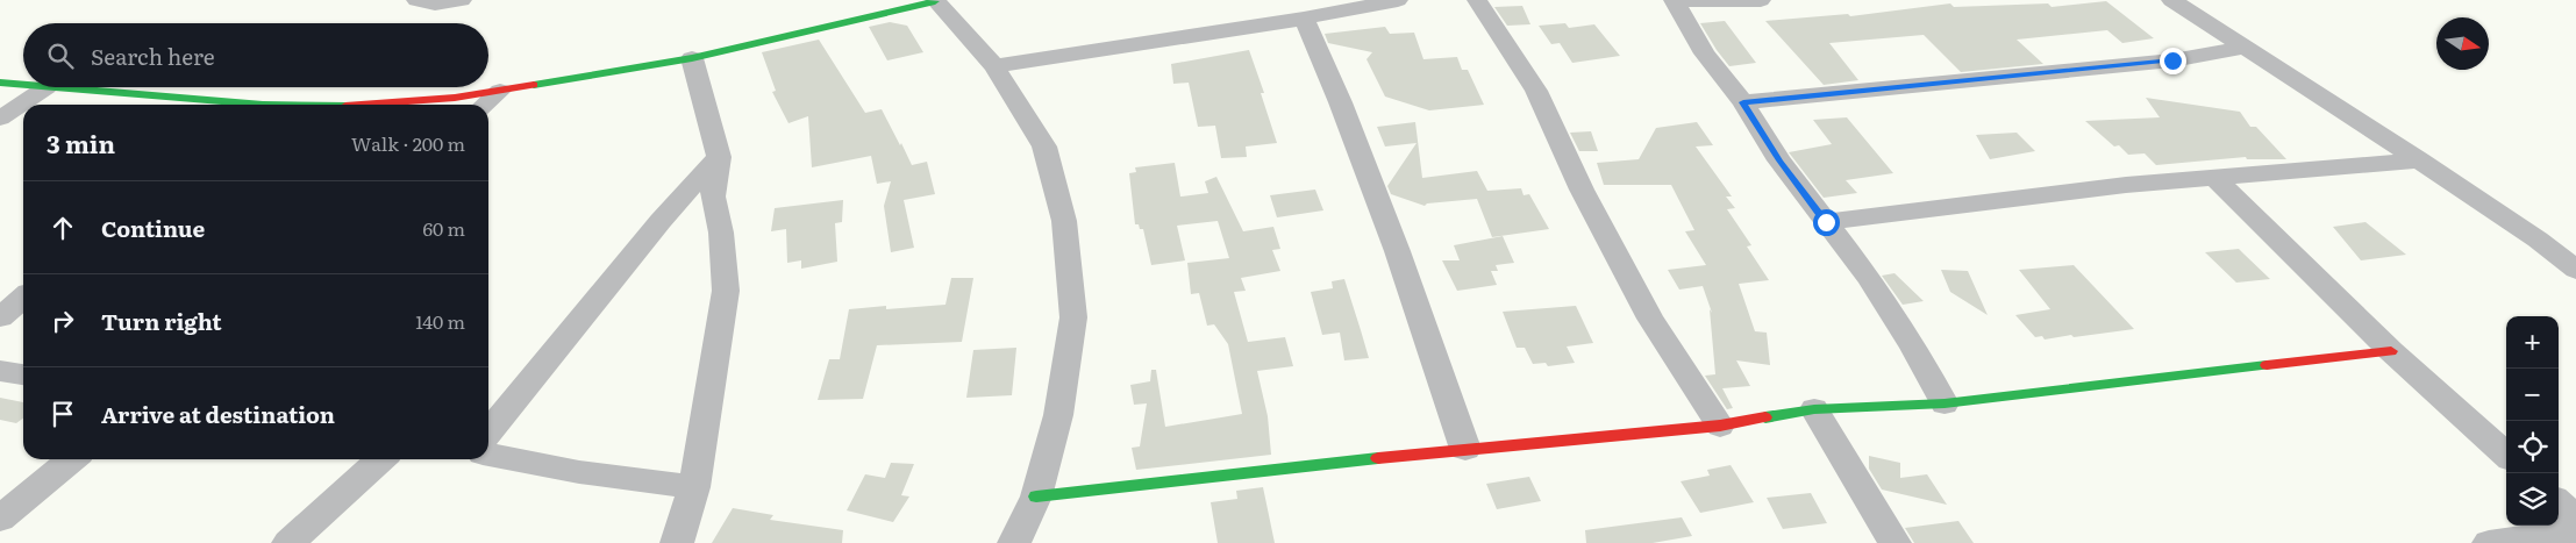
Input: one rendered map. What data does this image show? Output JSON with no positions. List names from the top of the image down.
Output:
{
  "north": "right",
  "page": {
    "search": "Search here",
    "heading": ["3 min", "Walk · 200 m"],
    "list": [
      ["Continue", "60 m"],
      ["Turn right", "140 m"],
      "Arrive at destination"
    ],
    "map_buttons": ["+", "−"]
  }
}
